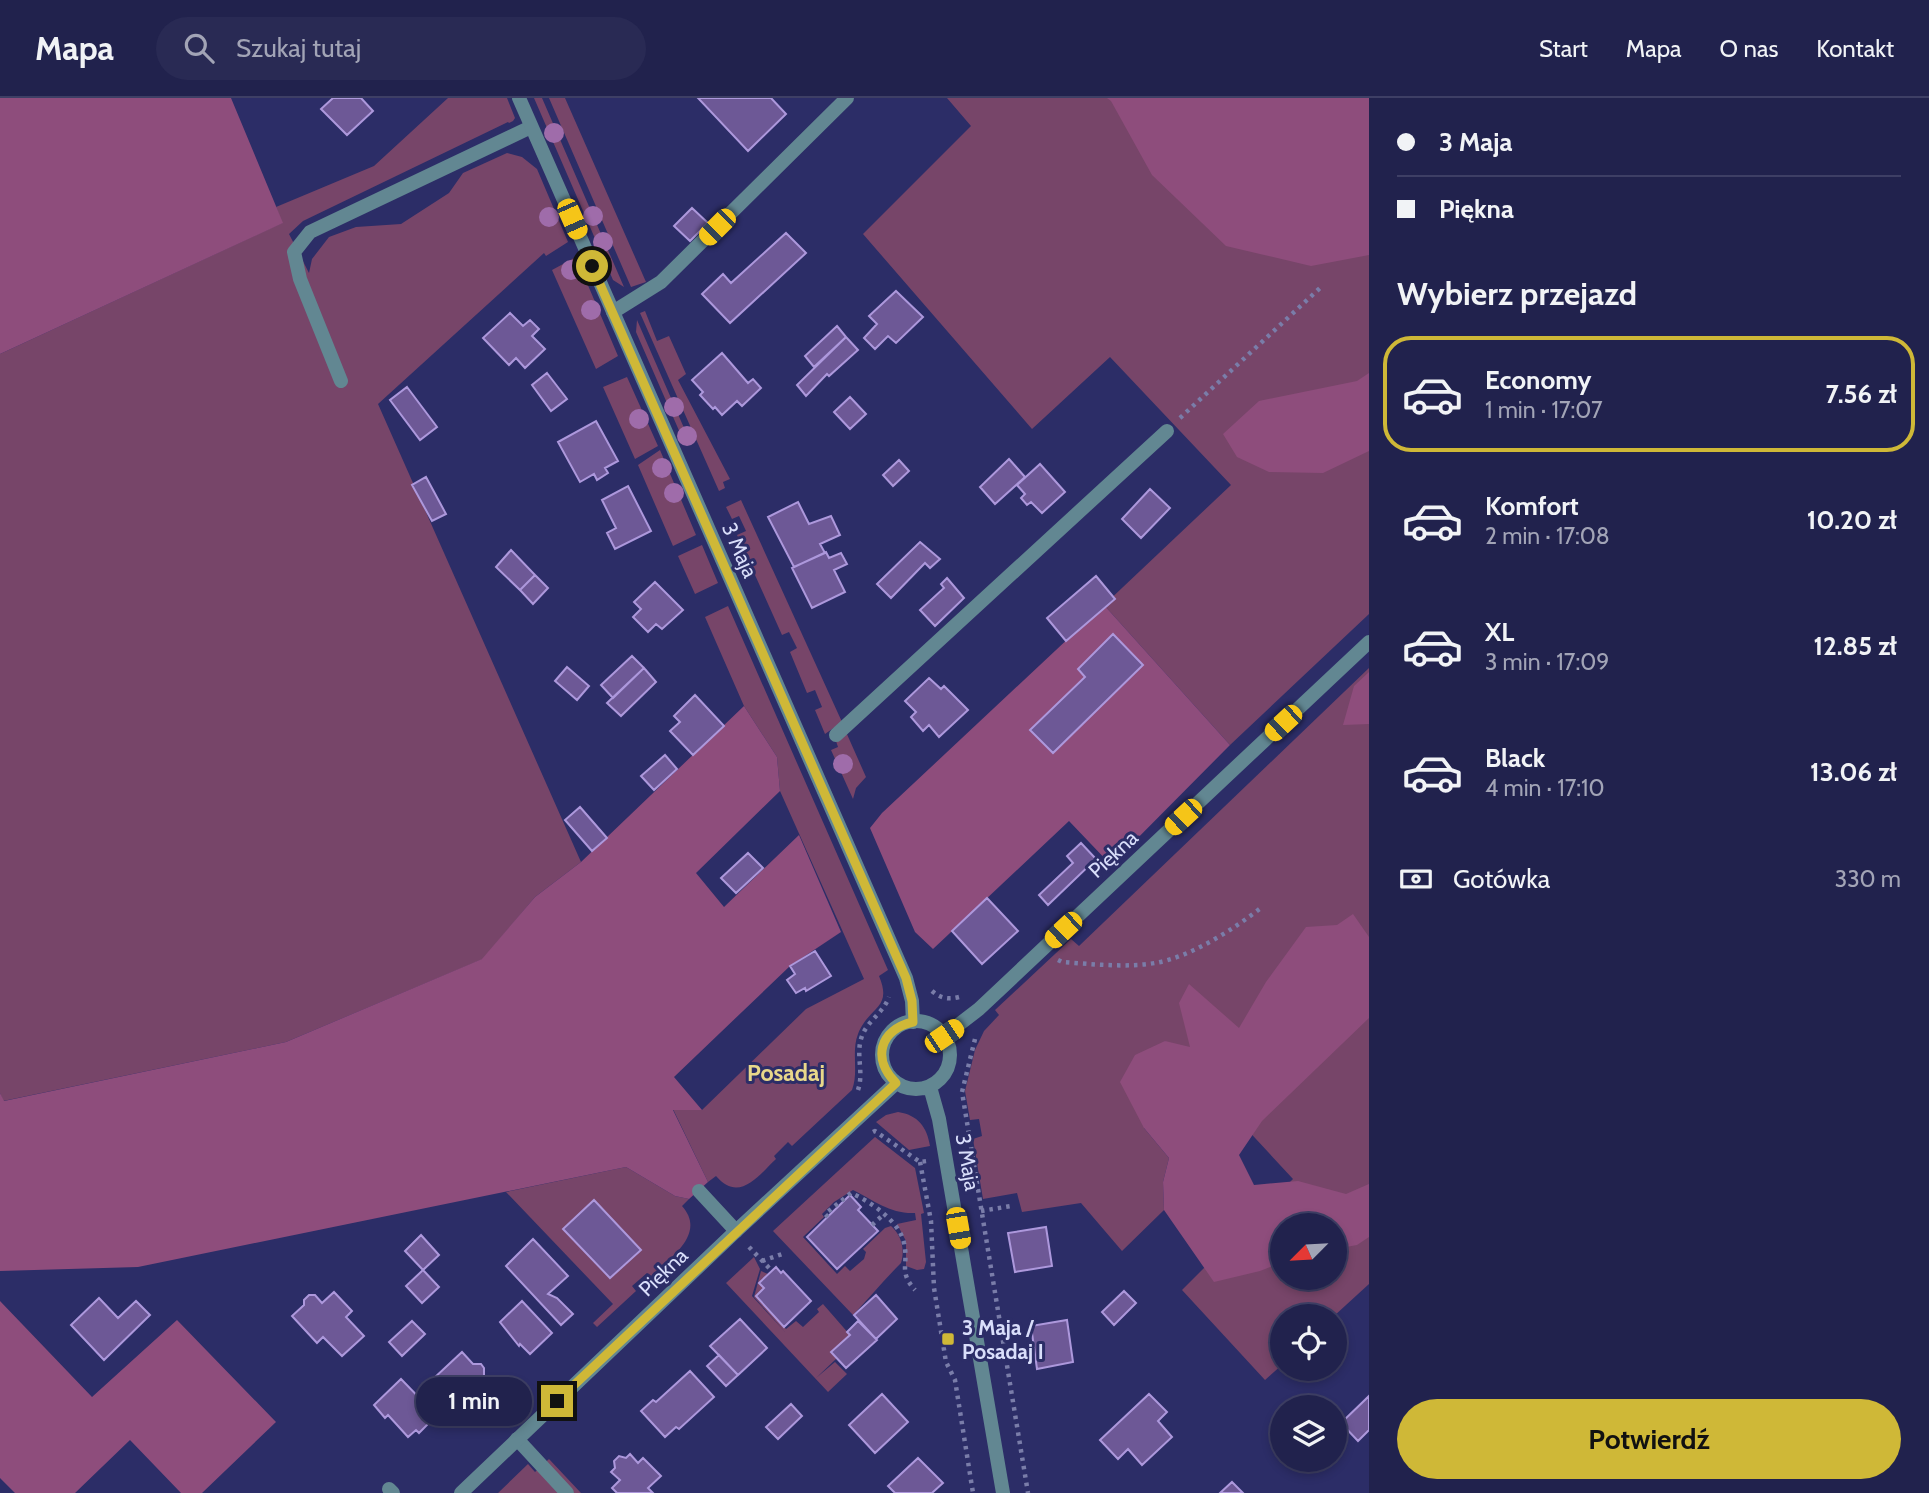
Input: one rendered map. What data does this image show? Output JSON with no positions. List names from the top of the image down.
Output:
{
  "streets": {
    "street": ["3 Maja", "Piękna"]
  },
  "crossings": [
    ["3 Maja", "Piękna"]
  ],
  "districts": ["Posadaj"],
  "places": {
    "transit": ["3 Maja / Posadaj I"]
  },
  "north": "bottom left",
  "page": {
    "header": "Mapa",
    "search": "Szukaj tutaj",
    "nav": [
      "Start",
      "Mapa",
      "O nas",
      "Kontakt"
    ],
    "banner": ["3 Maja", "Piękna"],
    "heading": "Wybierz przejazd",
    "list": [
      {
        "name": "Economy",
        "note": "1 min · 17:07",
        "value": "7.56 zł"
      },
      {
        "name": "Komfort",
        "note": "2 min · 17:08",
        "value": "10.20 zł"
      },
      {
        "name": "XL",
        "note": "3 min · 17:09",
        "value": "12.85 zł"
      },
      {
        "name": "Black",
        "note": "4 min · 17:10",
        "value": "13.06 zł"
      }
    ],
    "pay": ["Gotówka", "330 m"],
    "bubble": "1 min",
    "buttons": "Potwierdź"
  }
}
